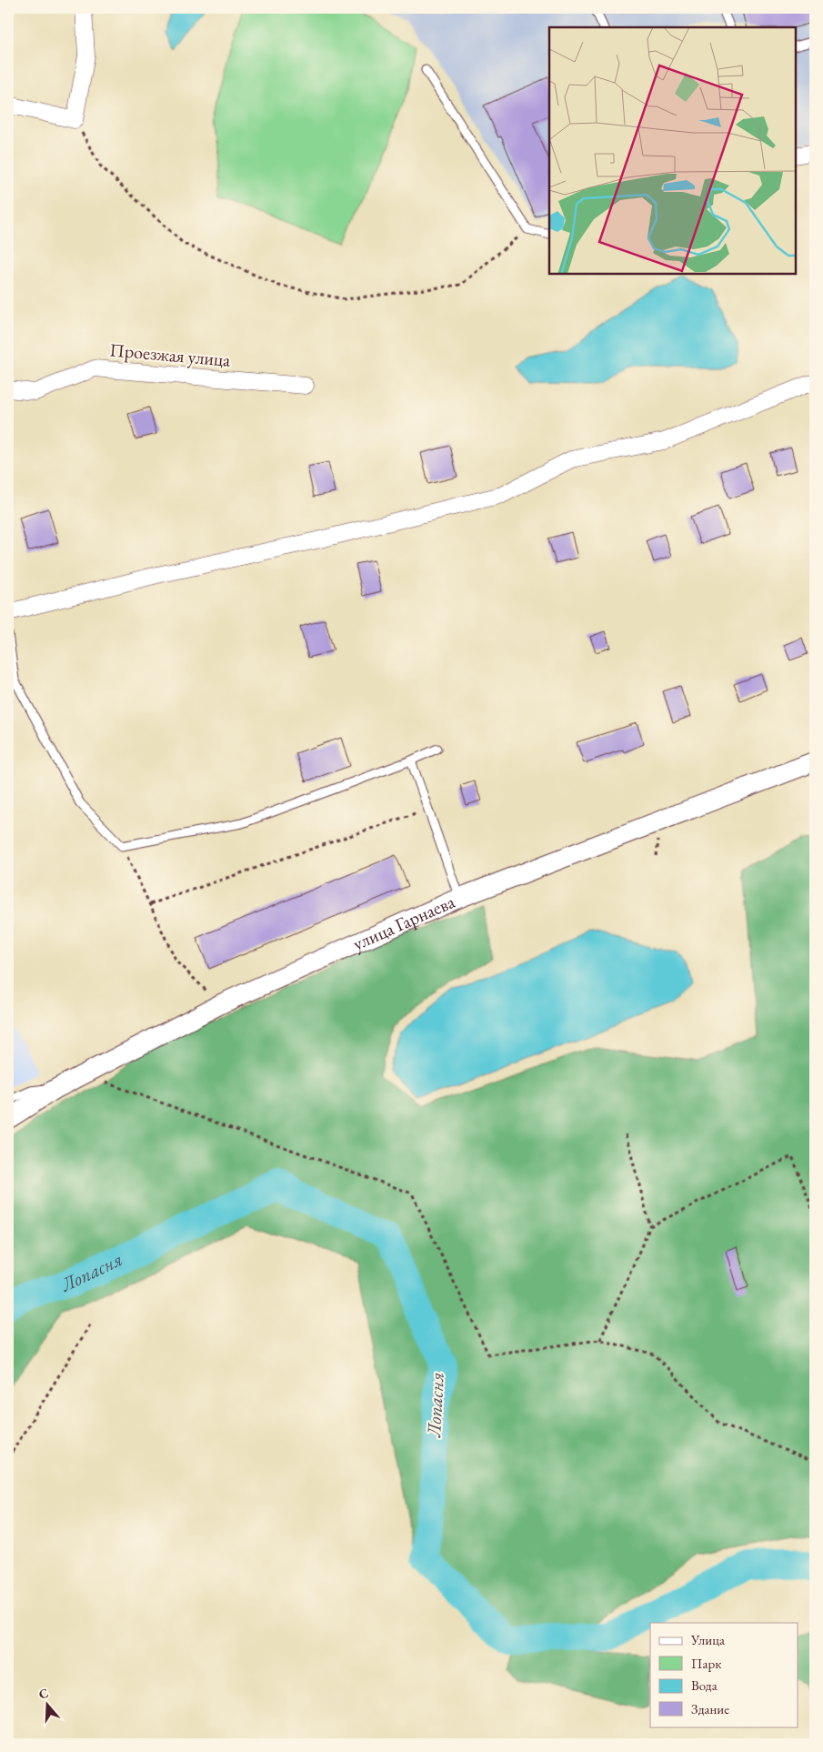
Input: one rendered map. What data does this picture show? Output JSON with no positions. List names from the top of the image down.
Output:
{
  "streets": {
    "street": ["Проезжая улица", "улица Гарнаева"]
  },
  "water": ["Лопасня"],
  "legend": [
    "Улица",
    "Парк",
    "Вода",
    "Здание"
  ],
  "north": "top"
}
